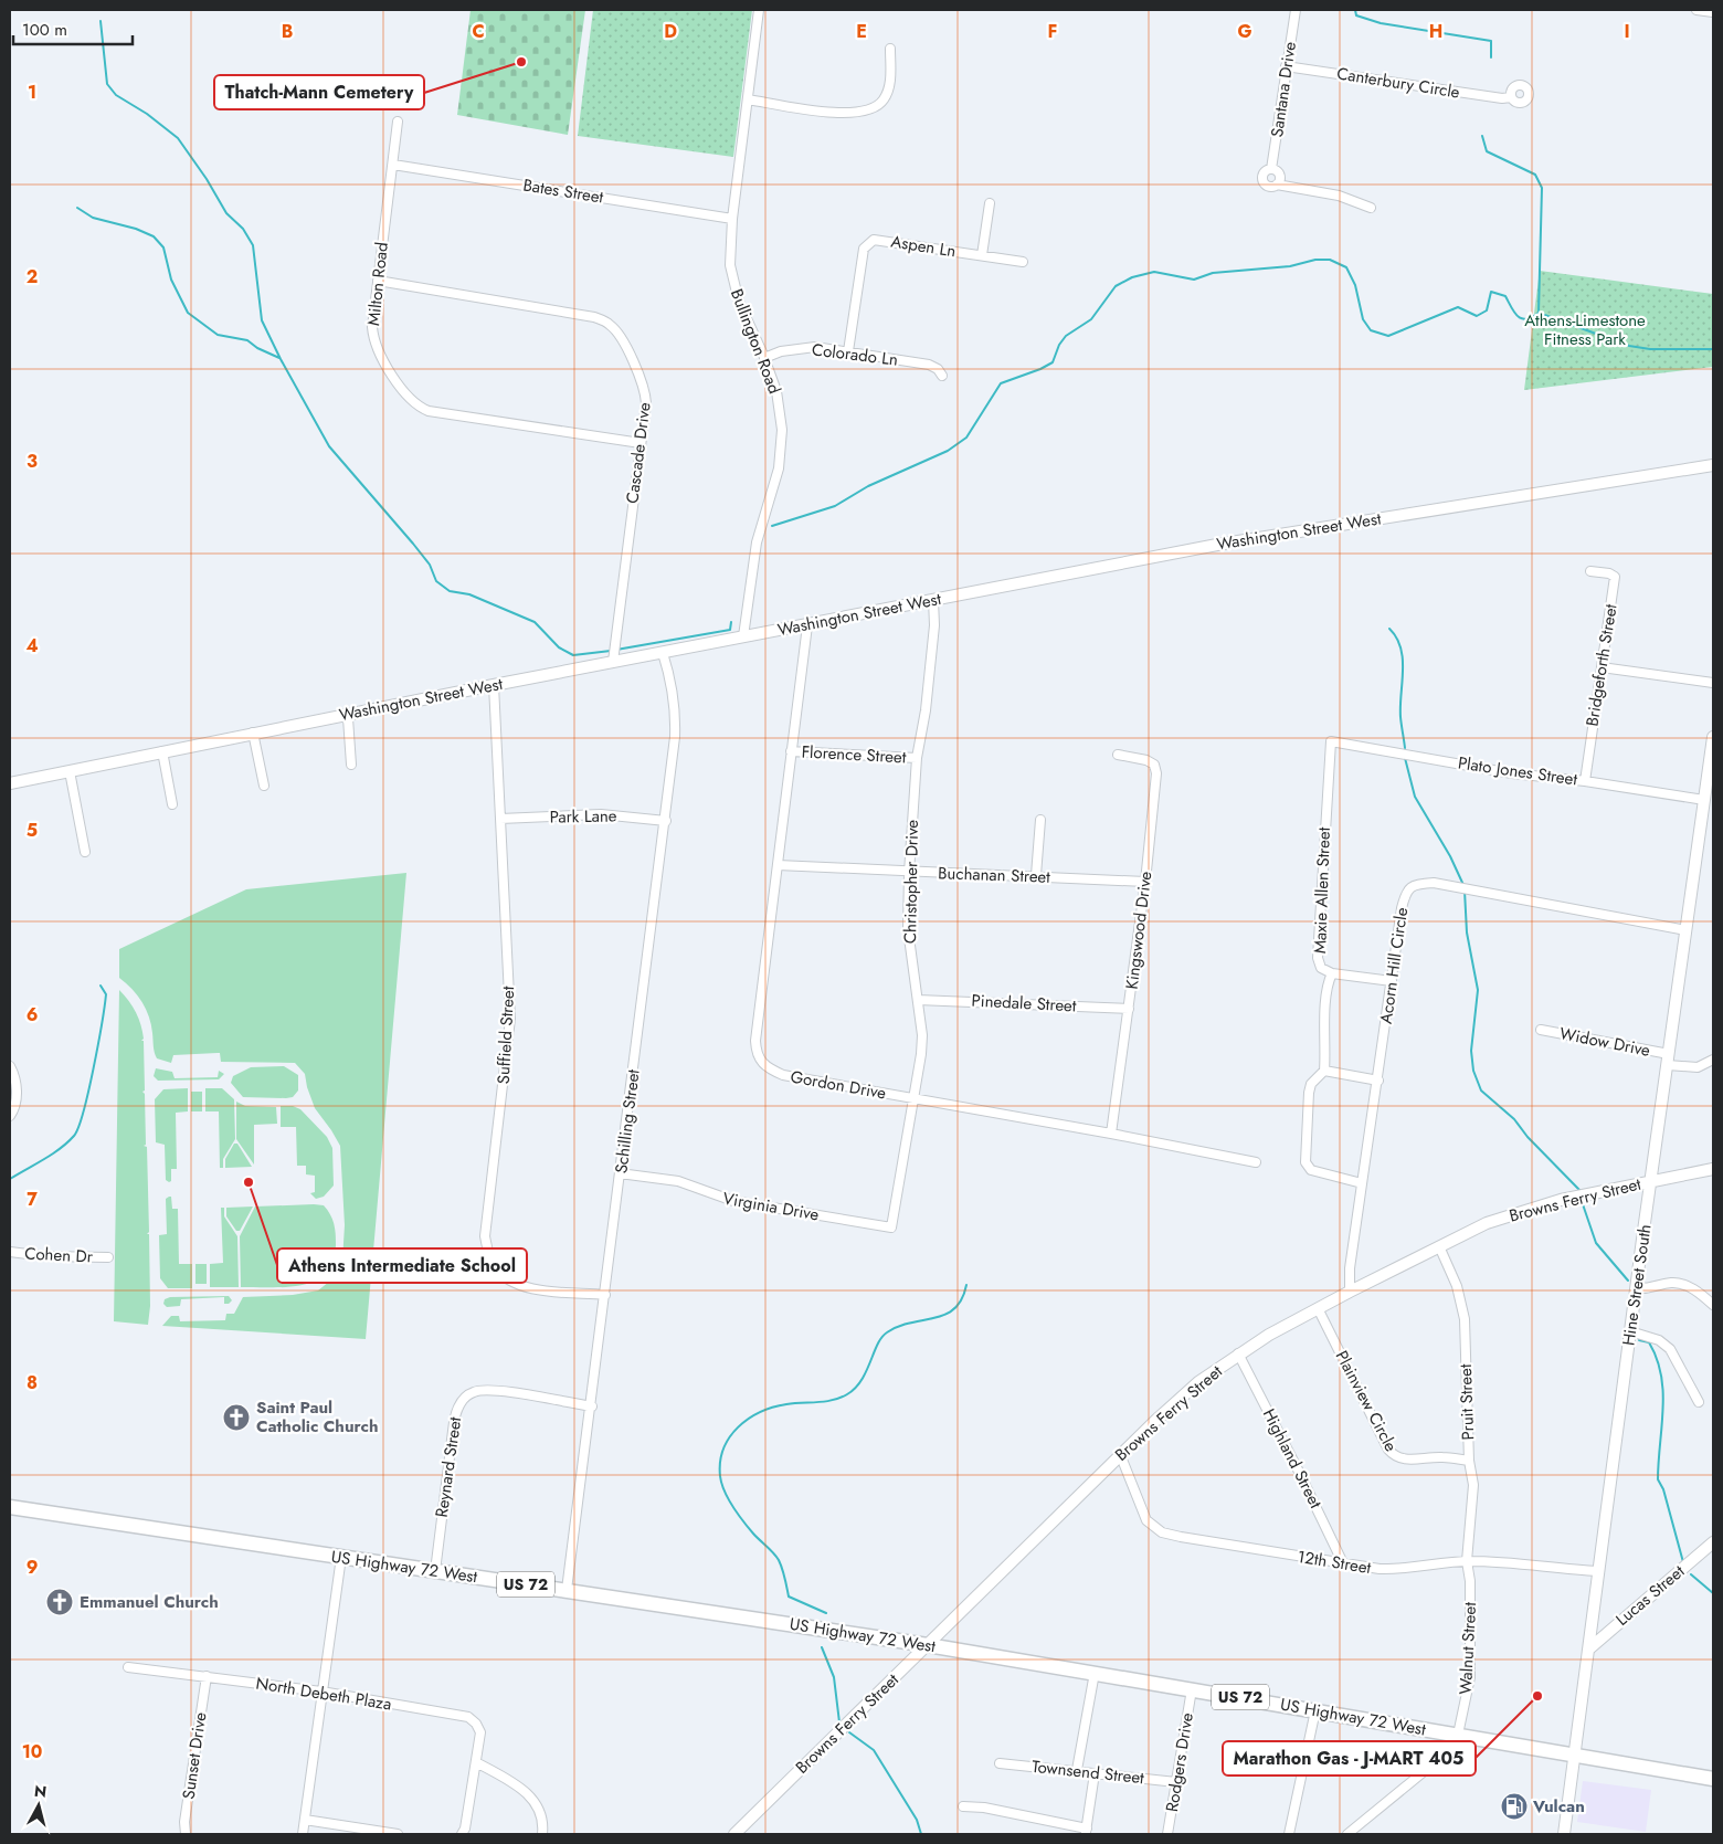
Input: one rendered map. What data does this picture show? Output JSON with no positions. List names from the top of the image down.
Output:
{
  "streets": {
    "highway": ["US Highway 72 West", "US 72"],
    "street": [
      "Canterbury Circle",
      "Santana Drive",
      "Bates Street",
      "Aspen Ln",
      "Milton Road",
      "Bullington Road",
      "Colorado Ln",
      "Cascade Drive",
      "Washington Street West",
      "Bridgeforth Street",
      "Florence Street",
      "Plato Jones Street",
      "Park Lane",
      "Buchanan Street",
      "Christopher Drive",
      "Maxie Allen Street",
      "Kingswood Drive",
      "Acorn Hill Circle",
      "Pinedale Street",
      "Suffield Street",
      "Widow Drive",
      "Gordon Drive",
      "Schilling Street",
      "Browns Ferry Street",
      "Virginia Drive",
      "Cohen Dr",
      "Hine Street South",
      "Plainview Circle",
      "Pruit Street",
      "Highland Street",
      "Reynard Street",
      "12th Street",
      "Lucas Street",
      "Walnut Street",
      "North Debeth Plaza",
      "Sunset Drive",
      "Rodgers Drive",
      "Townsend Street"
    ]
  },
  "crossings": [
    ["Canterbury Circle", "Santana Drive"],
    ["Bates Street", "Milton Road"],
    ["Bates Street", "Bullington Road"],
    ["Aspen Ln", "Colorado Ln"],
    ["Milton Road", "Cascade Drive"],
    ["Bullington Road", "Colorado Ln"],
    ["Bullington Road", "Washington Street West"],
    ["Cascade Drive", "Washington Street West"],
    ["Washington Street West", "Christopher Drive"],
    ["Washington Street West", "Suffield Street"],
    ["Washington Street West", "Gordon Drive"],
    ["Washington Street West", "Schilling Street"],
    ["Bridgeforth Street", "Plato Jones Street"],
    ["Florence Street", "Christopher Drive"],
    ["Florence Street", "Gordon Drive"],
    ["Plato Jones Street", "Maxie Allen Street"],
    ["Plato Jones Street", "Hine Street South"],
    ["Park Lane", "Suffield Street"],
    ["Park Lane", "Schilling Street"],
    ["Buchanan Street", "Christopher Drive"],
    ["Buchanan Street", "Kingswood Drive"],
    ["Buchanan Street", "Gordon Drive"],
    ["Christopher Drive", "Pinedale Street"],
    ["Christopher Drive", "Gordon Drive"],
    ["Christopher Drive", "Virginia Drive"],
    ["Kingswood Drive", "Pinedale Street"],
    ["Kingswood Drive", "Gordon Drive"],
    ["Acorn Hill Circle", "Browns Ferry Street"],
    ["Acorn Hill Circle", "Hine Street South"],
    ["Suffield Street", "Schilling Street"],
    ["Widow Drive", "Hine Street South"],
    ["Schilling Street", "Virginia Drive"],
    ["Schilling Street", "Reynard Street"],
    ["Schilling Street", "US Highway 72 West"],
    ["Browns Ferry Street", "Hine Street South"],
    ["Browns Ferry Street", "Plainview Circle"],
    ["Browns Ferry Street", "Pruit Street"],
    ["Browns Ferry Street", "Highland Street"],
    ["Browns Ferry Street", "12th Street"],
    ["Browns Ferry Street", "US Highway 72 West"],
    ["Hine Street South", "12th Street"],
    ["Hine Street South", "US Highway 72 West"],
    ["Hine Street South", "Lucas Street"],
    ["Plainview Circle", "Pruit Street"],
    ["Pruit Street", "12th Street"],
    ["Pruit Street", "Walnut Street"],
    ["Highland Street", "12th Street"],
    ["Reynard Street", "US Highway 72 West"],
    ["12th Street", "Walnut Street"],
    ["US Highway 72 West", "Walnut Street"],
    ["US Highway 72 West", "Rodgers Drive"],
    ["North Debeth Plaza", "Sunset Drive"],
    ["Rodgers Drive", "Townsend Street"]
  ],
  "parks": ["Athens-Limestone Fitness Park"],
  "places": {
    "other": ["Thatch-Mann Cemetery", "Athens Intermediate School", "Marathon Gas - J-MART 405"],
    "church": ["Saint Paul Catholic Church", "Emmanuel Church"],
    "fuel station": ["Vulcan"]
  },
  "scale_bar": "100 m",
  "north": "top",
  "grid": {
    "columns": [
      "B",
      "C",
      "D",
      "E",
      "F",
      "G",
      "H",
      "I"
    ],
    "rows": [
      "1",
      "2",
      "3",
      "4",
      "5",
      "6",
      "7",
      "8",
      "9",
      "10"
    ]
  }
}
